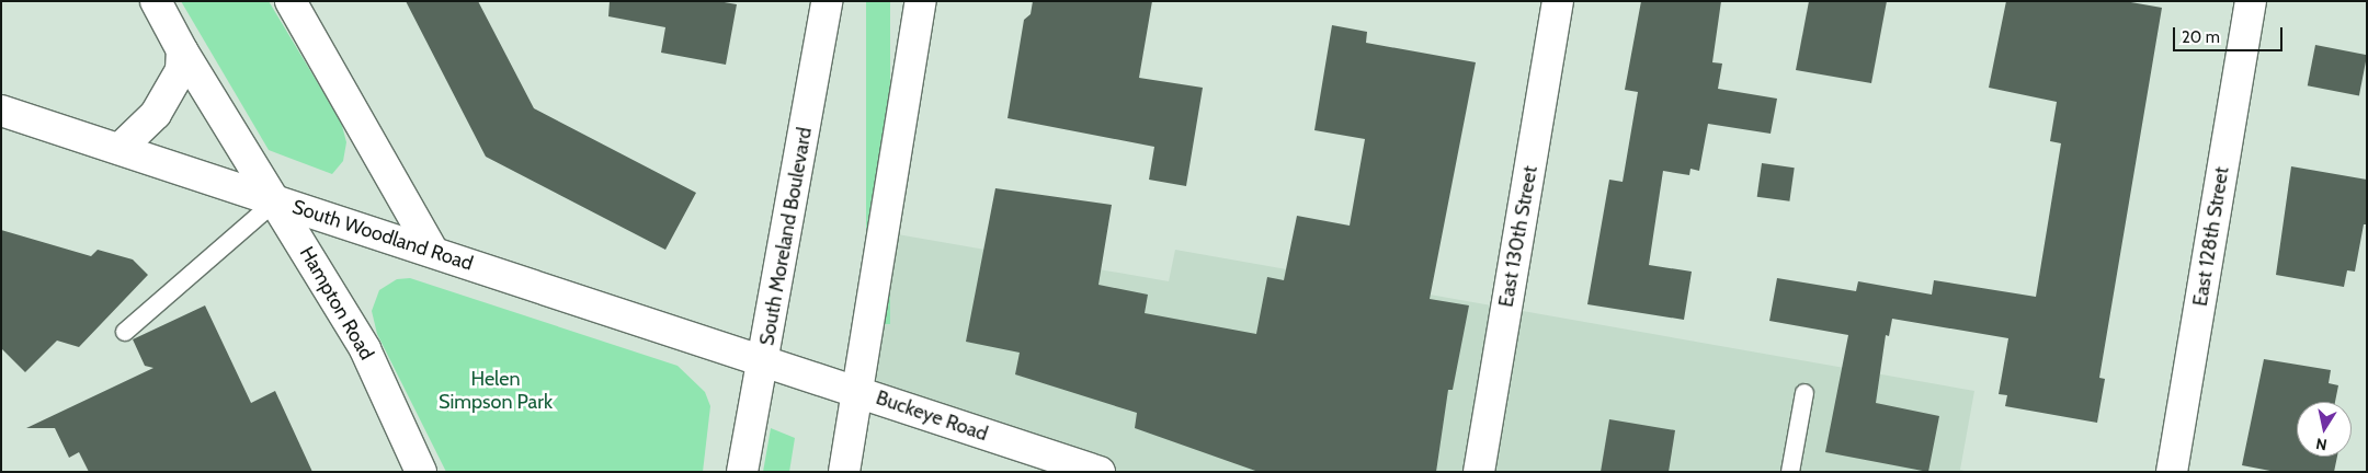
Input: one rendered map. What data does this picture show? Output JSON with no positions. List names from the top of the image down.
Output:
{
  "streets": {
    "street": [
      "South Woodland Road",
      "South Moreland Boulevard",
      "East 130th Street",
      "East 128th Street",
      "Hampton Road",
      "Buckeye Road"
    ]
  },
  "crossings": [
    ["South Woodland Road", "South Moreland Boulevard"],
    ["South Woodland Road", "Hampton Road"],
    ["South Woodland Road", "Buckeye Road"],
    ["South Moreland Boulevard", "Buckeye Road"]
  ],
  "parks": ["Helen Simpson Park"],
  "scale_bar": "20 m",
  "north": "bottom"
}
